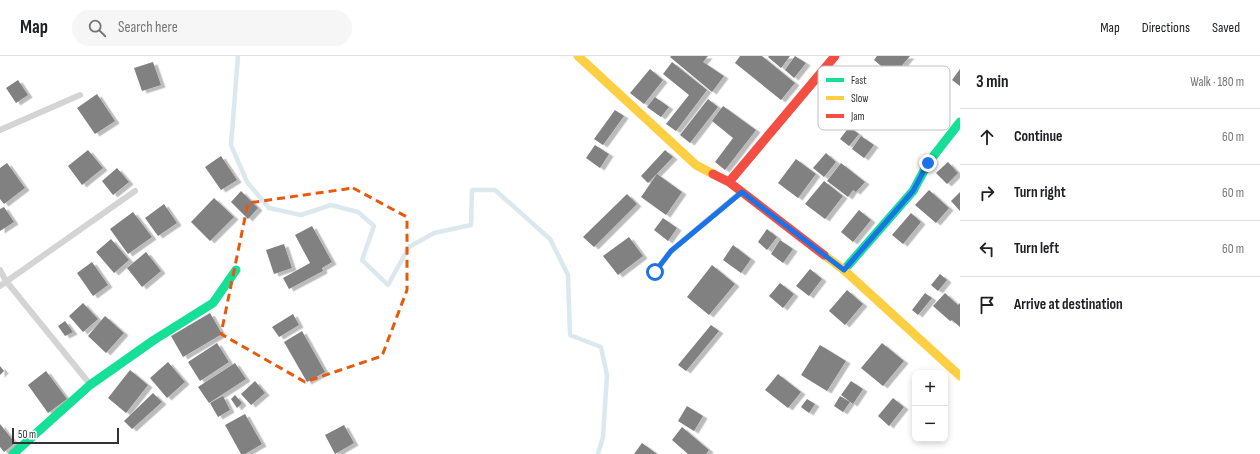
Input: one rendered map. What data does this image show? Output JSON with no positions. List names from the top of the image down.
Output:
{
  "legend": ["Fast", "Slow", "Jam"],
  "scale_bar": "50 m",
  "page": {
    "header": "Map",
    "search": "Search here",
    "nav": ["Map", "Directions", "Saved"],
    "heading": ["3 min", "Walk · 180 m"],
    "list": [
      ["Continue", "60 m"],
      ["Turn right", "60 m"],
      ["Turn left", "60 m"],
      "Arrive at destination"
    ],
    "map_buttons": ["+", "−"],
    "scale": "50 m"
  }
}
